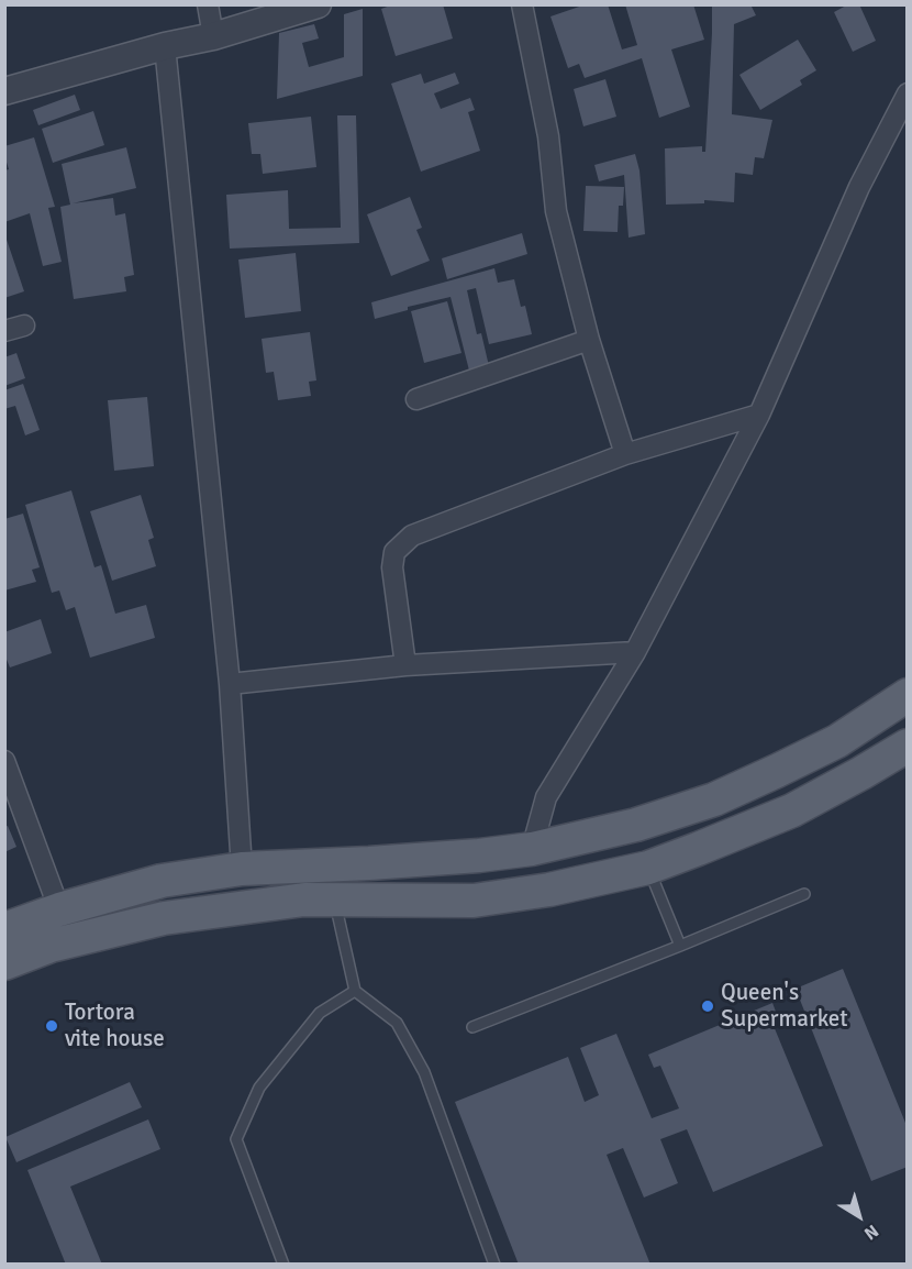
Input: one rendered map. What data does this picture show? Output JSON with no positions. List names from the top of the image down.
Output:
{
  "places": ["Queen's Supermarket", "Tortora vite house"],
  "north": "bottom right"
}
